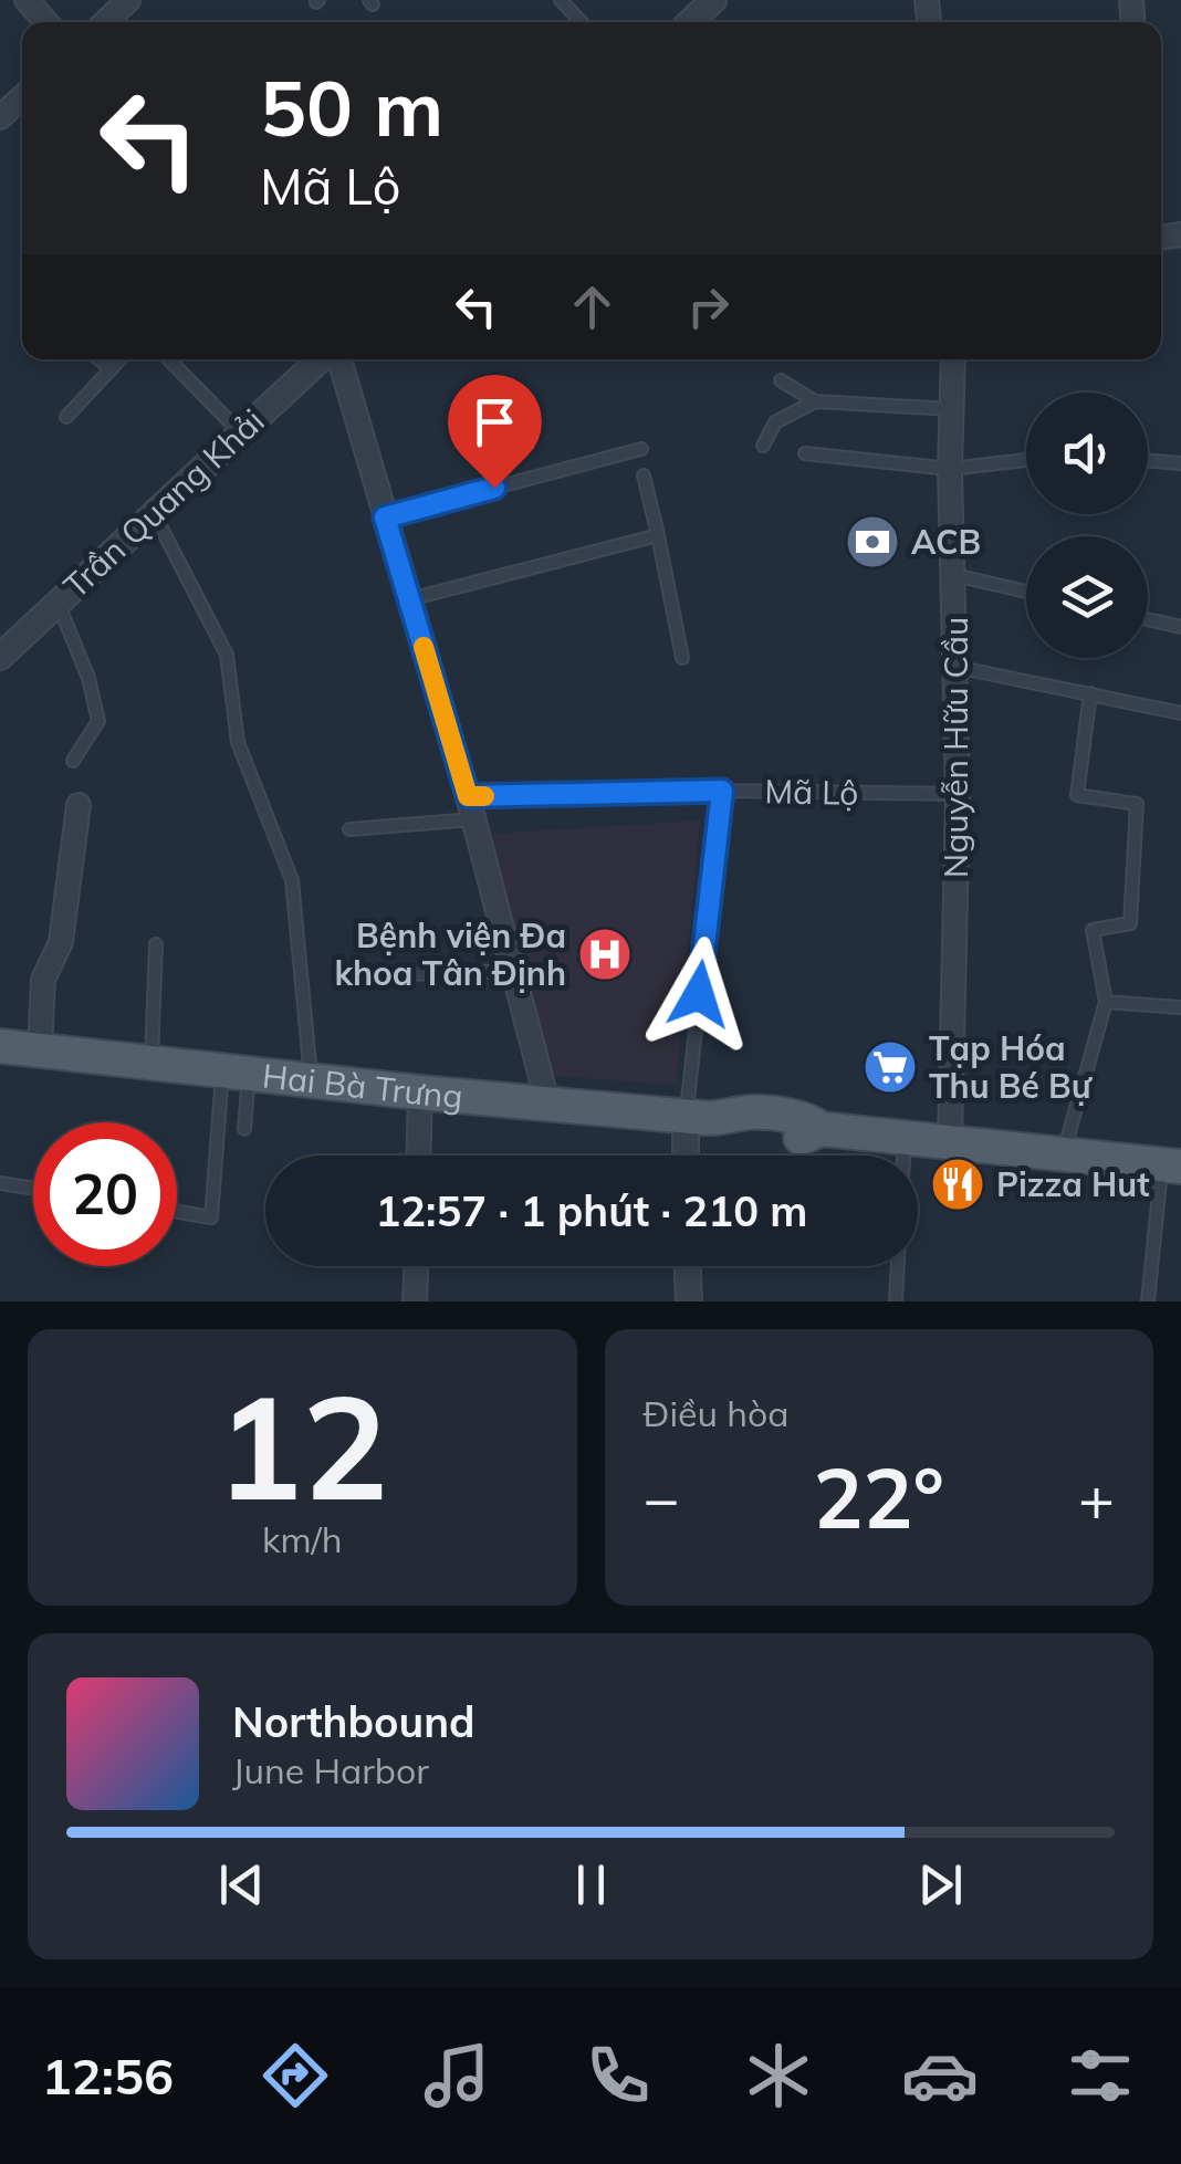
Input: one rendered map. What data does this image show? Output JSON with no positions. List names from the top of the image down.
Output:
{
  "streets": {
    "main road": ["Hai Bà Trưng"],
    "street": ["Trần Quang Khải", "Nguyễn Hữu Cầu"],
    "lane": ["Mã Lộ"]
  },
  "crossings": [
    ["Nguyễn Hữu Cầu", "Mã Lộ"],
    ["Nguyễn Hữu Cầu", "Hai Bà Trưng"]
  ],
  "places": {
    "bank": ["ACB"],
    "hospital": ["Bệnh viện Đa khoa Tân Định"],
    "supermarket": ["Tạp Hóa Thu Bé Bự"],
    "restaurant": ["Pizza Hut"]
  },
  "page": {
    "turn": ["50 m", "Mã Lộ"],
    "limit": "20",
    "trip": "12:57 · 1 phút · 210 m",
    "tile": [
      ["12", "km/h"],
      "Điều hòa"
    ],
    "heat": ["−", "22°", "+"],
    "song": ["Northbound", "June Harbor"],
    "tabs": "12:56"
  }
}
